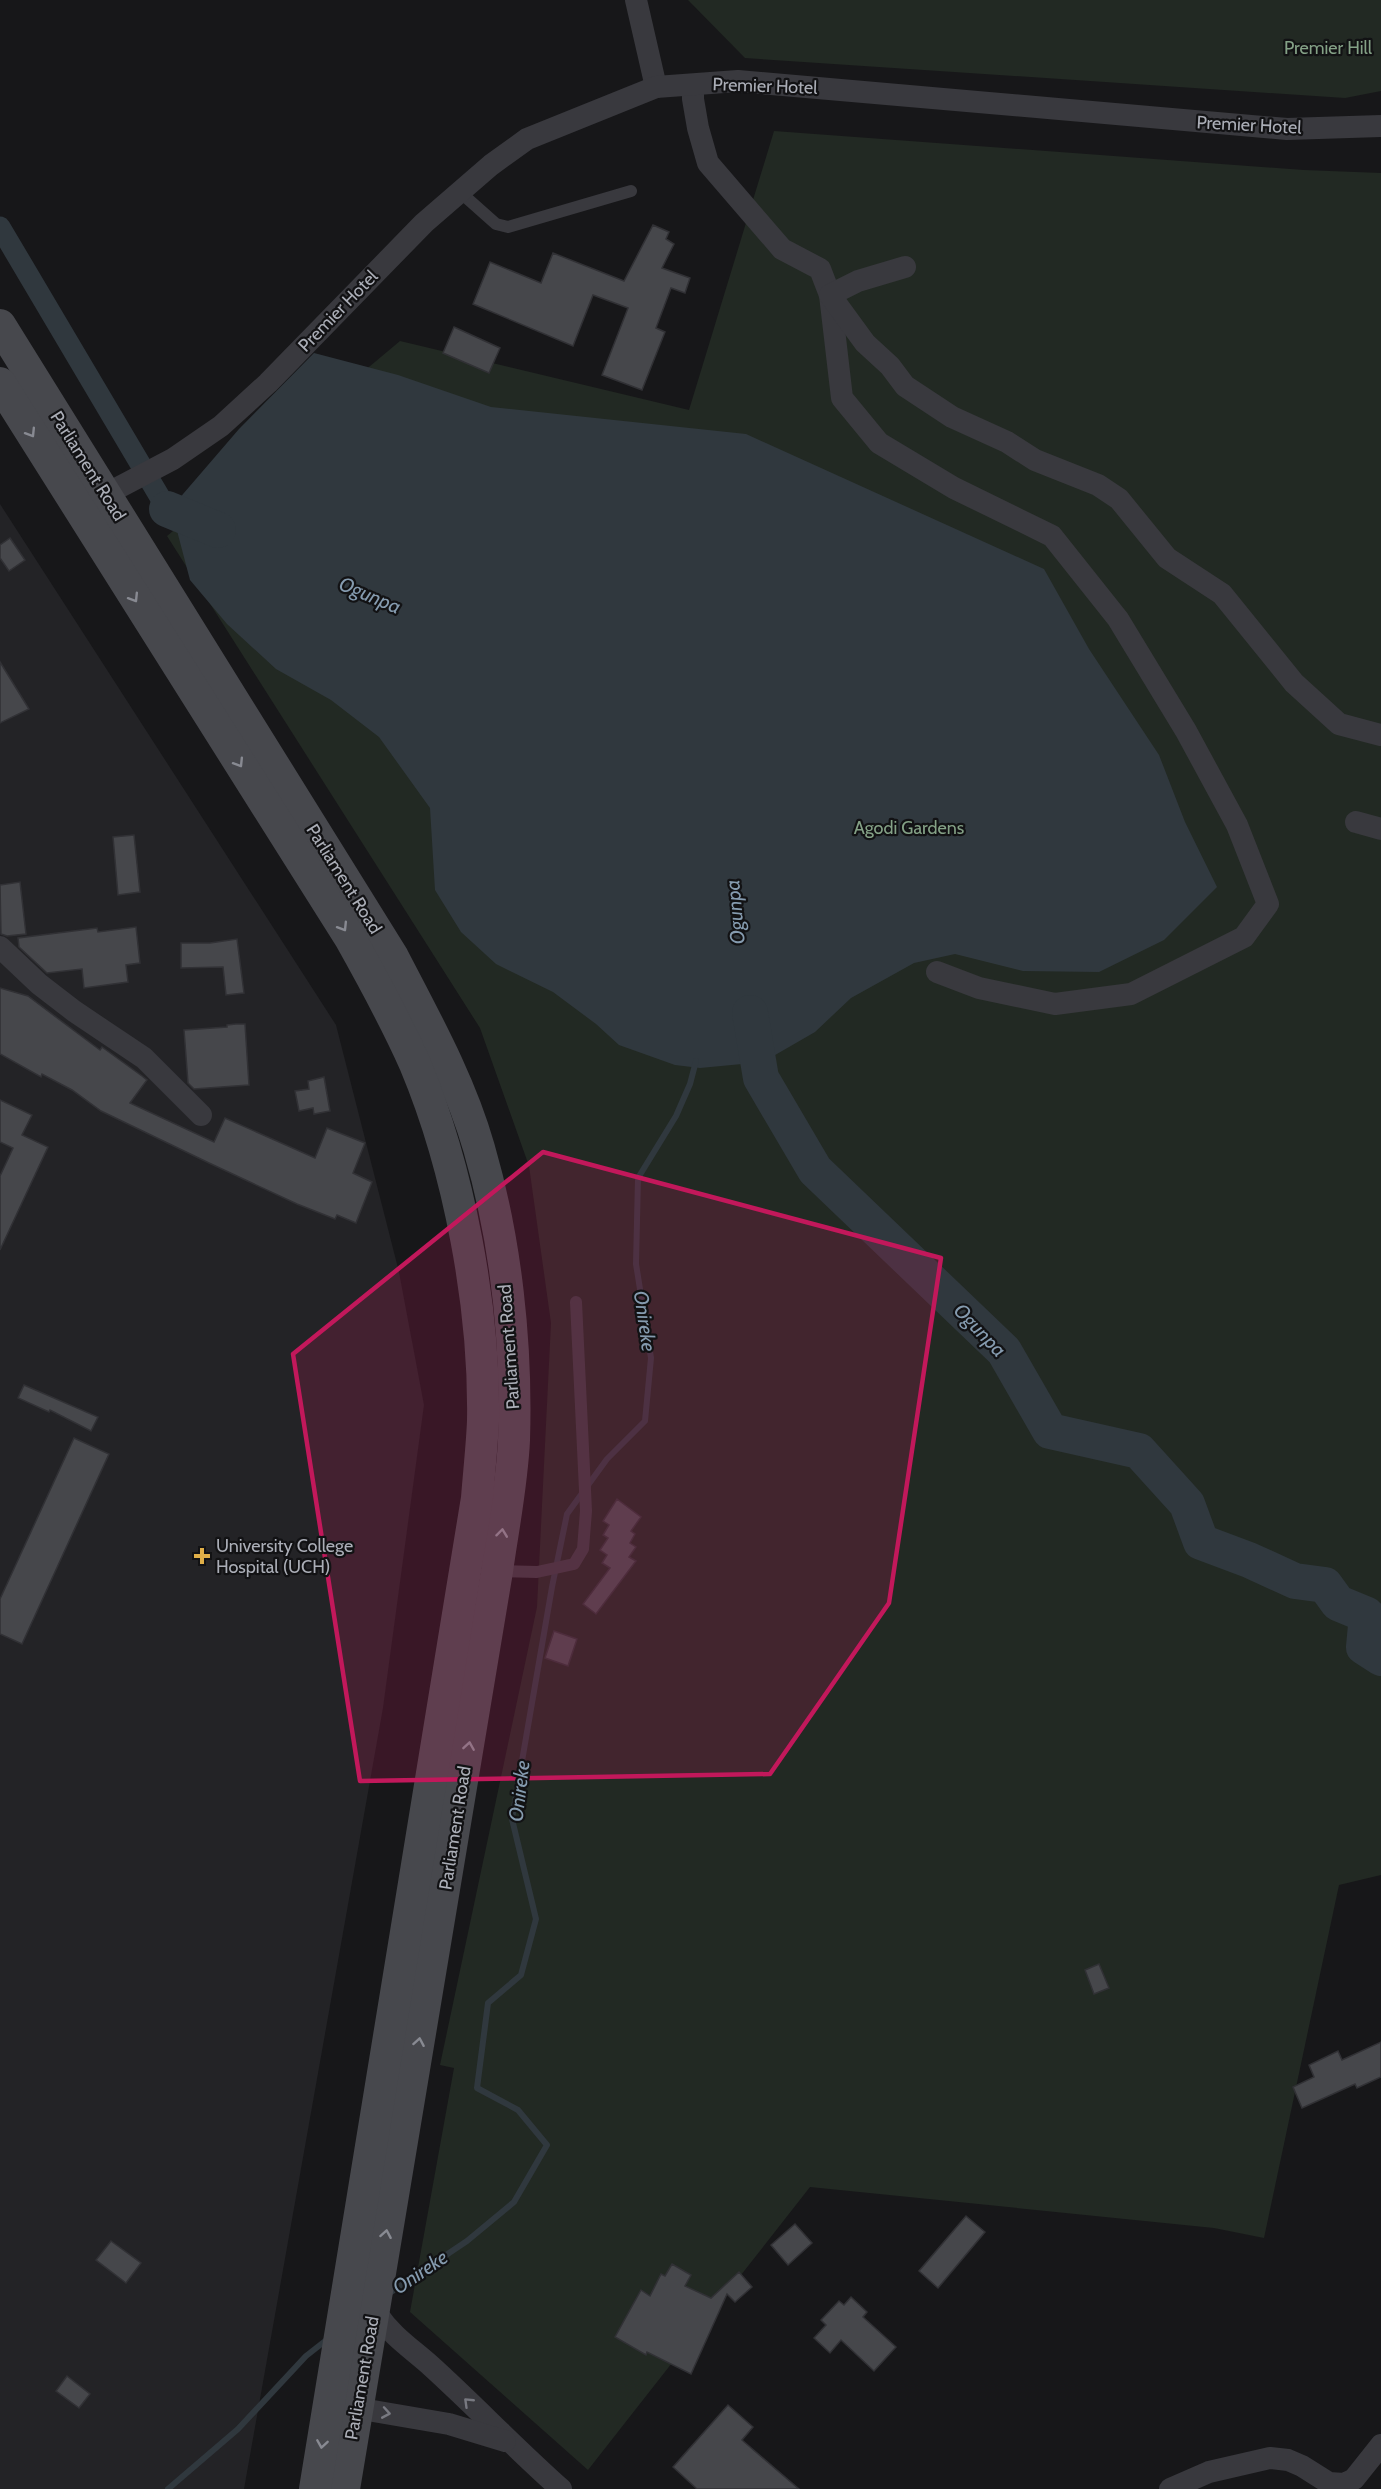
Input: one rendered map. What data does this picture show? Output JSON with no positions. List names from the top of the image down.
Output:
{
  "streets": {
    "main road": ["Parliament Road"],
    "street": ["Premier Hotel"]
  },
  "crossings": [
    ["Premier Hotel", "Parliament Road"]
  ],
  "water": ["Ogunpa", "Onireke"],
  "parks": ["Premier Hill", "Agodi Gardens"],
  "places": {
    "health": ["University College Hospital (UCH)"]
  }
}
